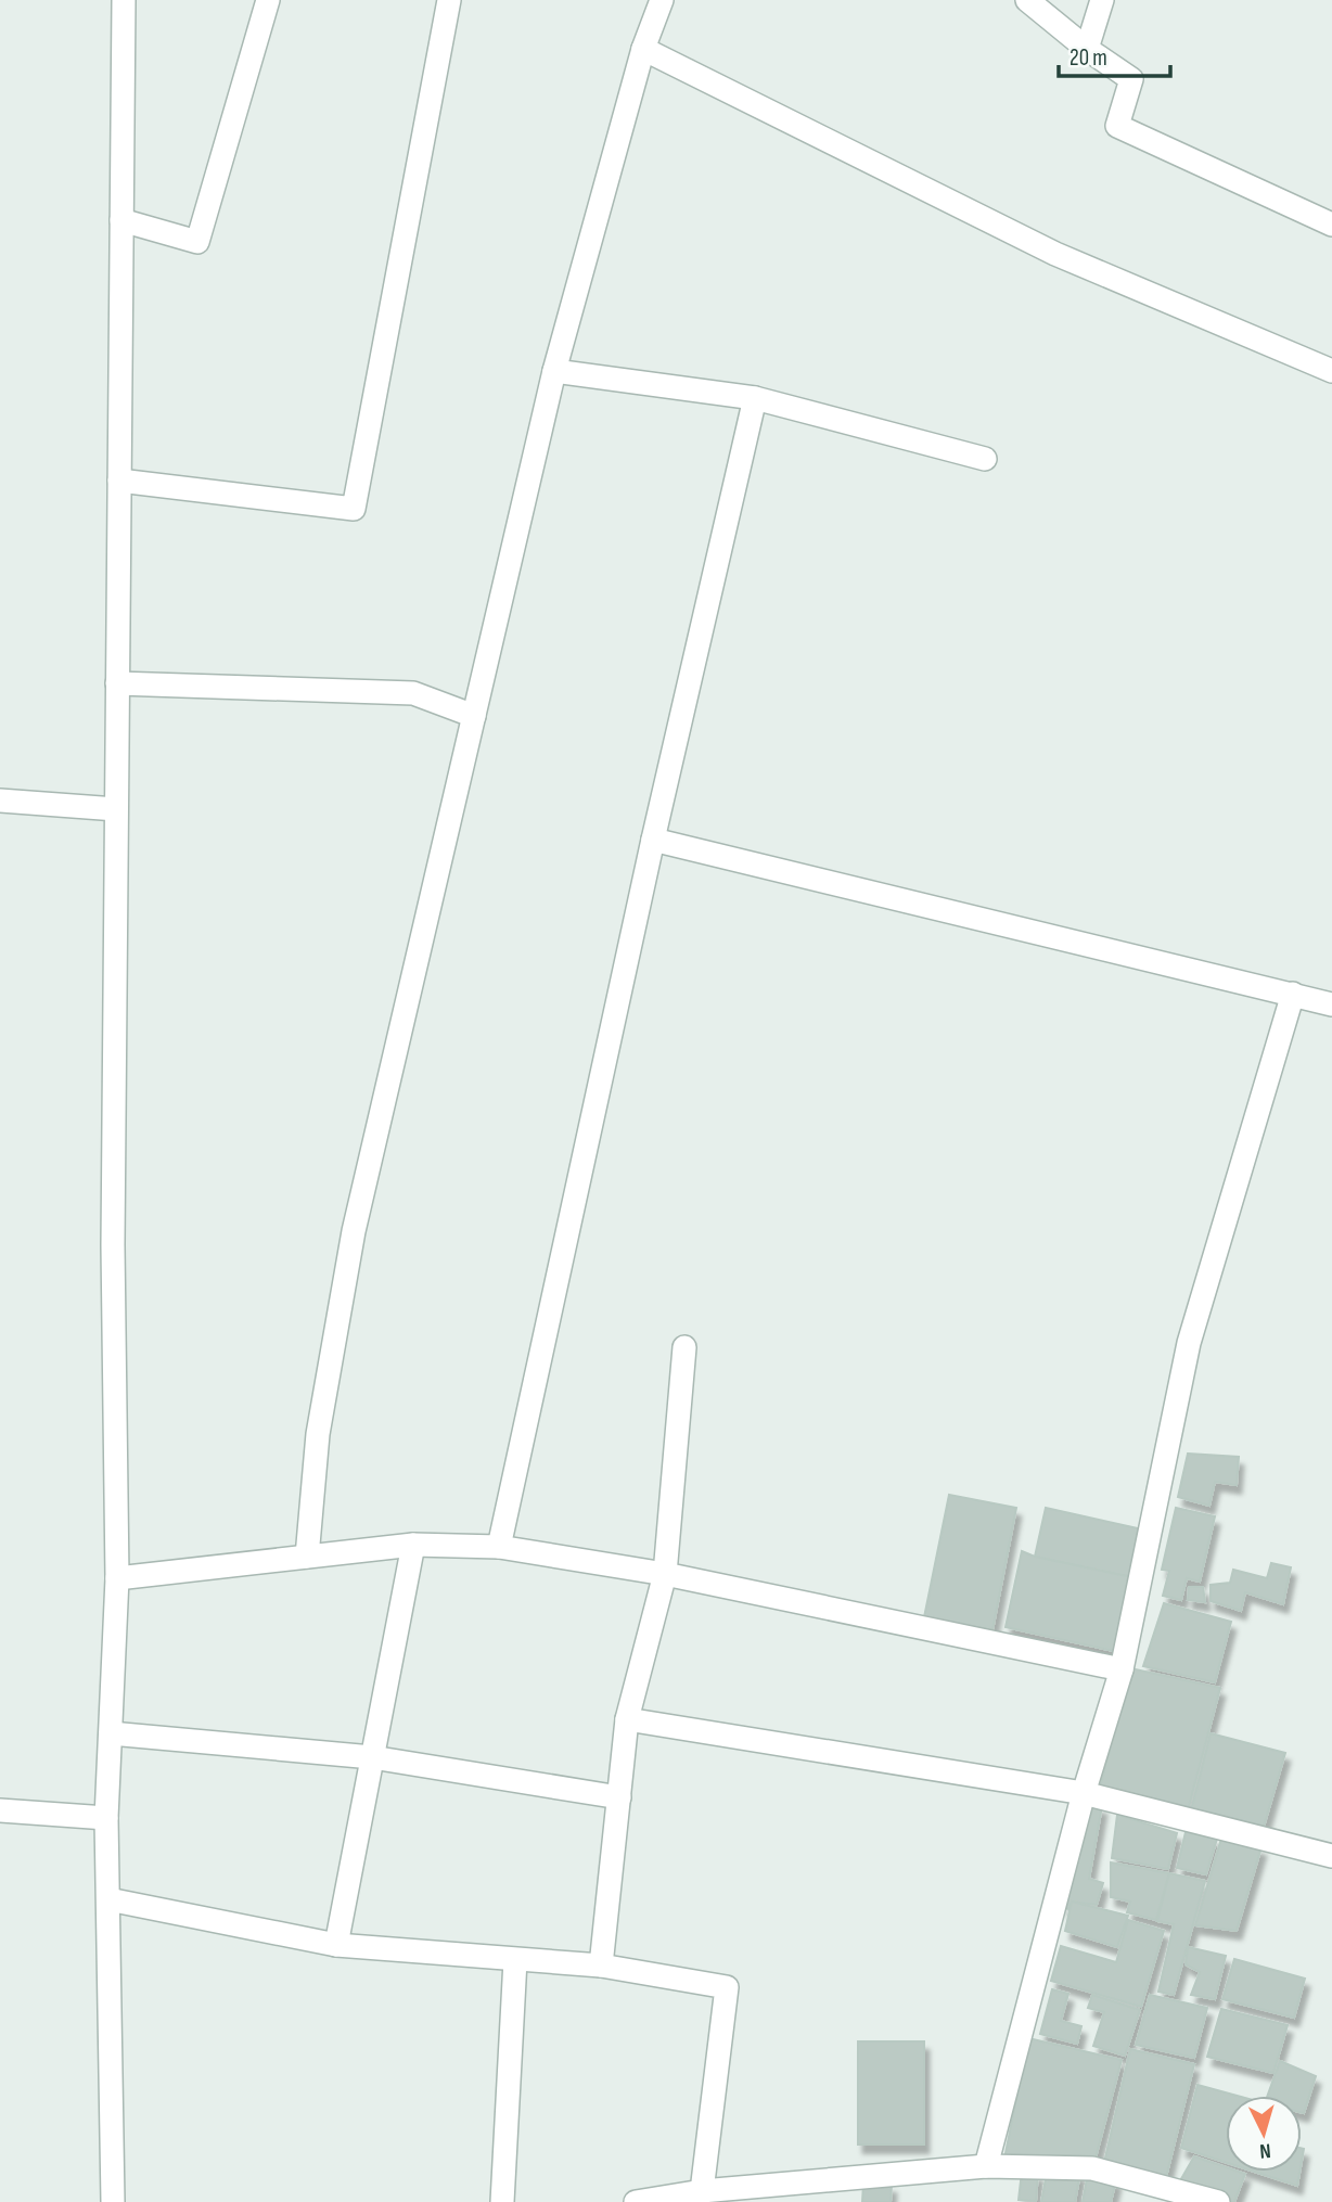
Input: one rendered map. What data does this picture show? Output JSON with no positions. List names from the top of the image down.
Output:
{
  "scale_bar": "20 m",
  "north": "bottom"
}
